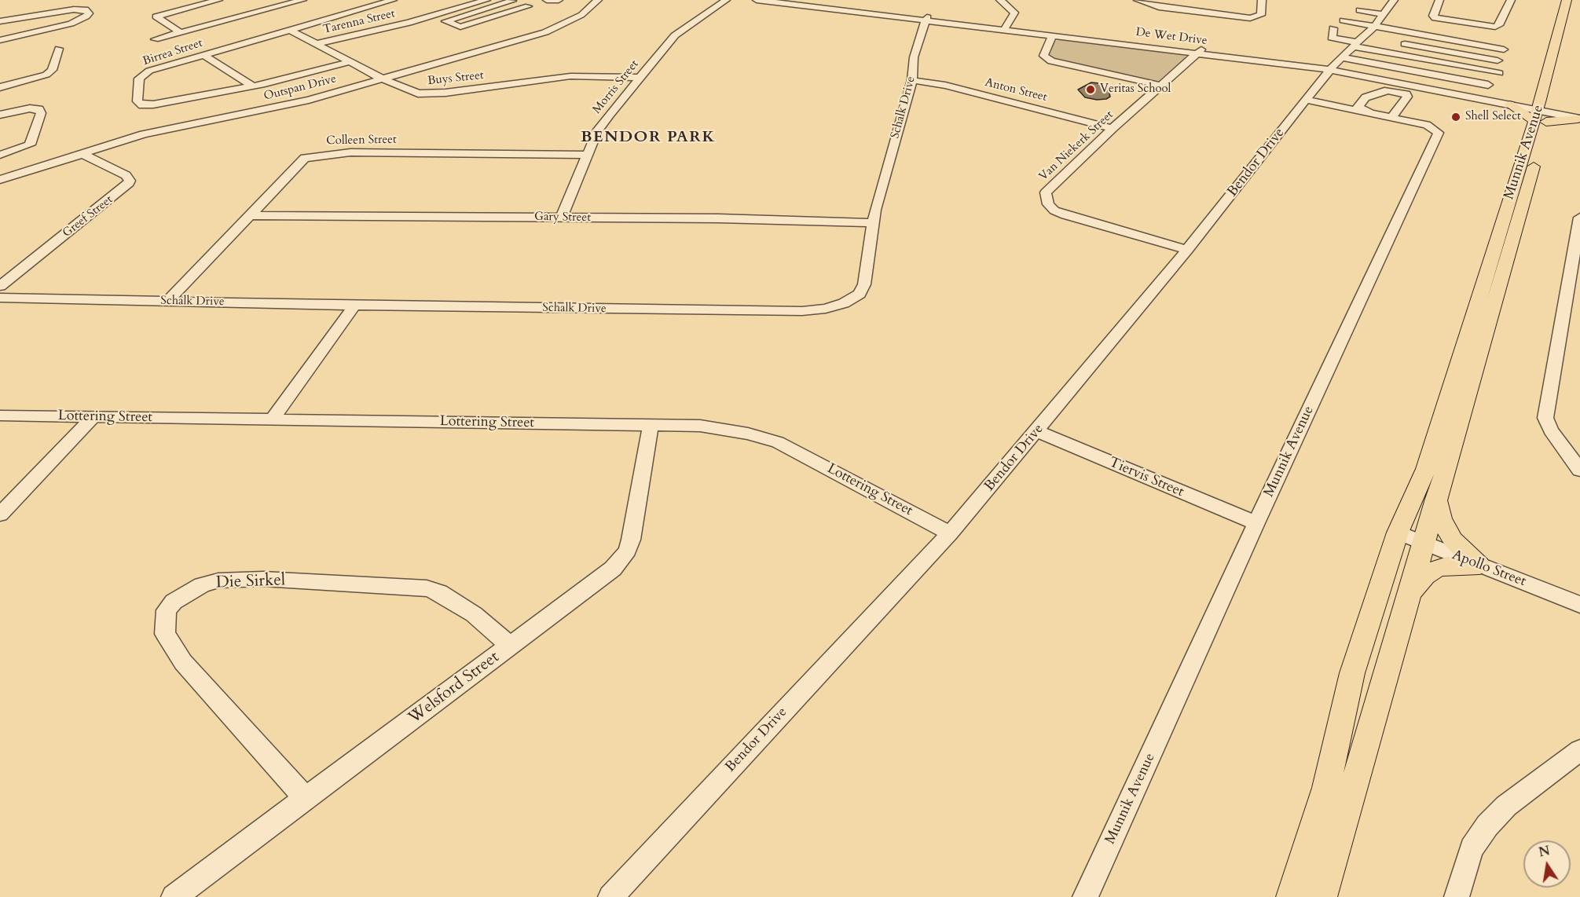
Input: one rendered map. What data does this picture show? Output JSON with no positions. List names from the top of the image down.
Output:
{
  "streets": {
    "main road": ["Munnik Avenue"],
    "street": [
      "Tarenna Street",
      "De Wet Drive",
      "Birrea Street",
      "Buys Street",
      "Morris Street",
      "Outspan Drive",
      "Anton Street",
      "Schalk Drive",
      "Colleen Street",
      "Van Niekerk Street",
      "Bendor Drive",
      "Greef Street",
      "Gary Street",
      "Lottering Street",
      "Tiervis Street",
      "Apollo Street",
      "Die Sirkel",
      "Welsford Street"
    ]
  },
  "crossings": [
    ["Tarenna Street", "Buys Street"],
    ["De Wet Drive", "Schalk Drive"],
    ["De Wet Drive", "Van Niekerk Street"],
    ["De Wet Drive", "Bendor Drive"],
    ["Birrea Street", "Buys Street"],
    ["Buys Street", "Morris Street"],
    ["Buys Street", "Outspan Drive"],
    ["Morris Street", "Colleen Street"],
    ["Morris Street", "Gary Street"],
    ["Outspan Drive", "Greef Street"],
    ["Anton Street", "Schalk Drive"],
    ["Anton Street", "Van Niekerk Street"],
    ["Schalk Drive", "Colleen Street"],
    ["Schalk Drive", "Gary Street"],
    ["Colleen Street", "Gary Street"],
    ["Van Niekerk Street", "Bendor Drive"],
    ["Munnik Avenue", "Bendor Drive"],
    ["Munnik Avenue", "Tiervis Street"],
    ["Munnik Avenue", "Apollo Street"],
    ["Bendor Drive", "Lottering Street"],
    ["Bendor Drive", "Tiervis Street"],
    ["Lottering Street", "Welsford Street"],
    ["Die Sirkel", "Welsford Street"]
  ],
  "districts": ["BENDOR PARK"],
  "places": ["Veritas School", "Shell Select"],
  "north": "top"
}
